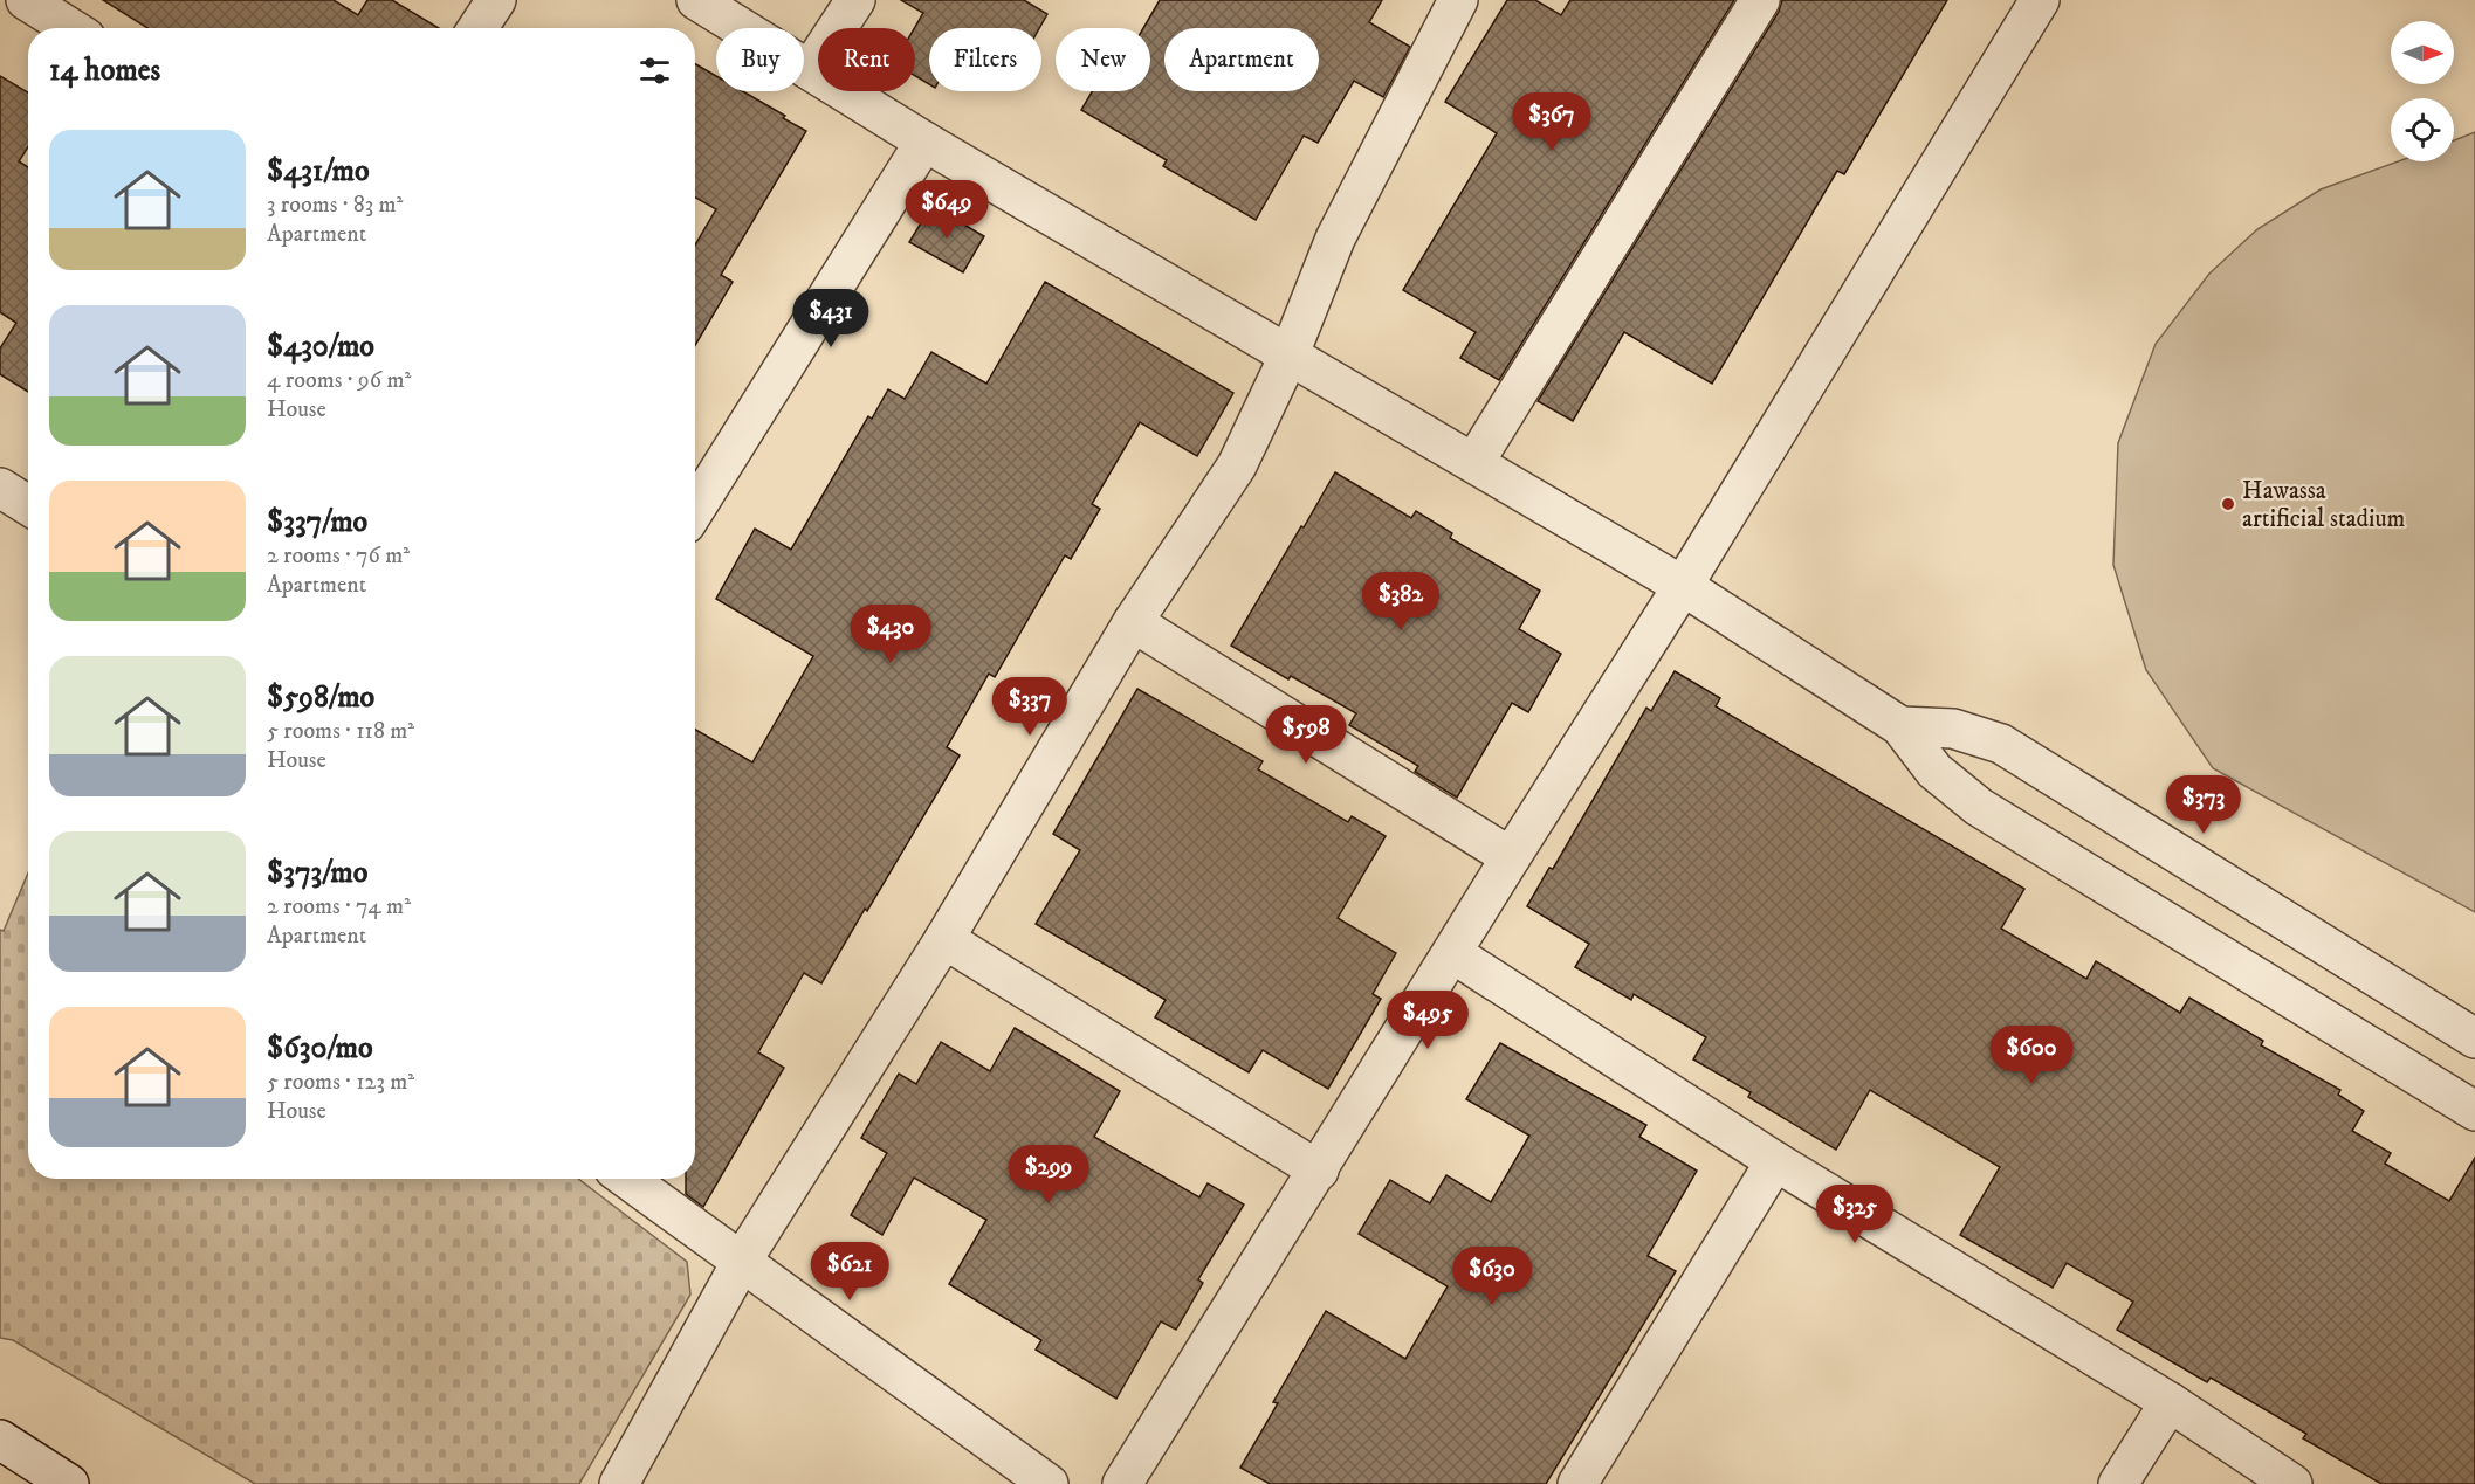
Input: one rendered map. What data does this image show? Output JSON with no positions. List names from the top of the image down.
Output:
{
  "places": ["Hawassa artificial stadium"],
  "north": "right",
  "page": {
    "chip": [
      "Buy",
      "Rent",
      "Filters",
      "New",
      "Apartment"
    ],
    "heading": "14 homes",
    "price": [
      "$367",
      "$649",
      "$431",
      "$382",
      "$430",
      "$337",
      "$598",
      "$373",
      "$495",
      "$600",
      "$299",
      "$325",
      "$621",
      "$630"
    ],
    "list": [
      {
        "name": "$431/mo",
        "note": "3 rooms · 83 m² · Apartment"
      },
      {
        "name": "$430/mo",
        "note": "4 rooms · 96 m² · House"
      },
      {
        "name": "$337/mo",
        "note": "2 rooms · 76 m² · Apartment"
      },
      {
        "name": "$598/mo",
        "note": "5 rooms · 118 m² · House"
      },
      {
        "name": "$373/mo",
        "note": "2 rooms · 74 m² · Apartment"
      },
      {
        "name": "$630/mo",
        "note": "5 rooms · 123 m² · House"
      }
    ]
  }
}
